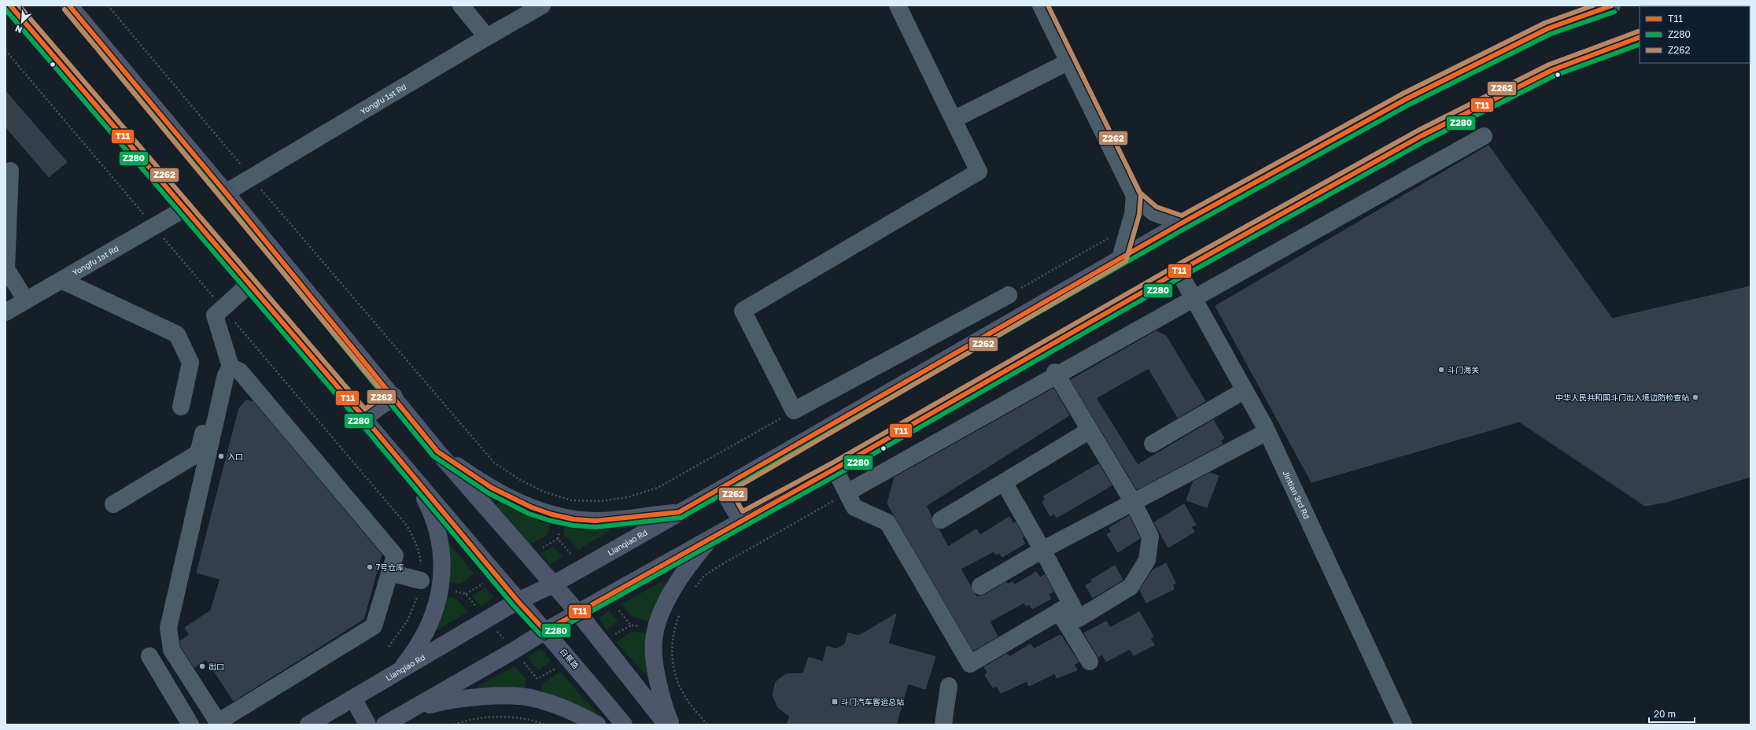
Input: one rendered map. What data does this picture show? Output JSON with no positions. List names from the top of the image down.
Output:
{
  "streets": {
    "main road": ["Lianqiao Rd", "白蕉路"],
    "street": ["Yongfu 1st Rd", "Jintian 3rd Rd"]
  },
  "crossings": [
    ["Yongfu 1st Rd", "白蕉路"],
    ["Lianqiao Rd", "白蕉路"]
  ],
  "places": {
    "other": [
      "斗门海关",
      "中华人民共和国斗门出入境边防检查站",
      "入口",
      "7号仓库",
      "出口"
    ],
    "transit": ["斗门汽车客运总站"]
  },
  "lines": ["transit line T11", "transit line Z262", "transit line Z280"],
  "legend": ["T11", "Z280", "Z262"],
  "scale_bar": "20 m",
  "north": "bottom left"
}
